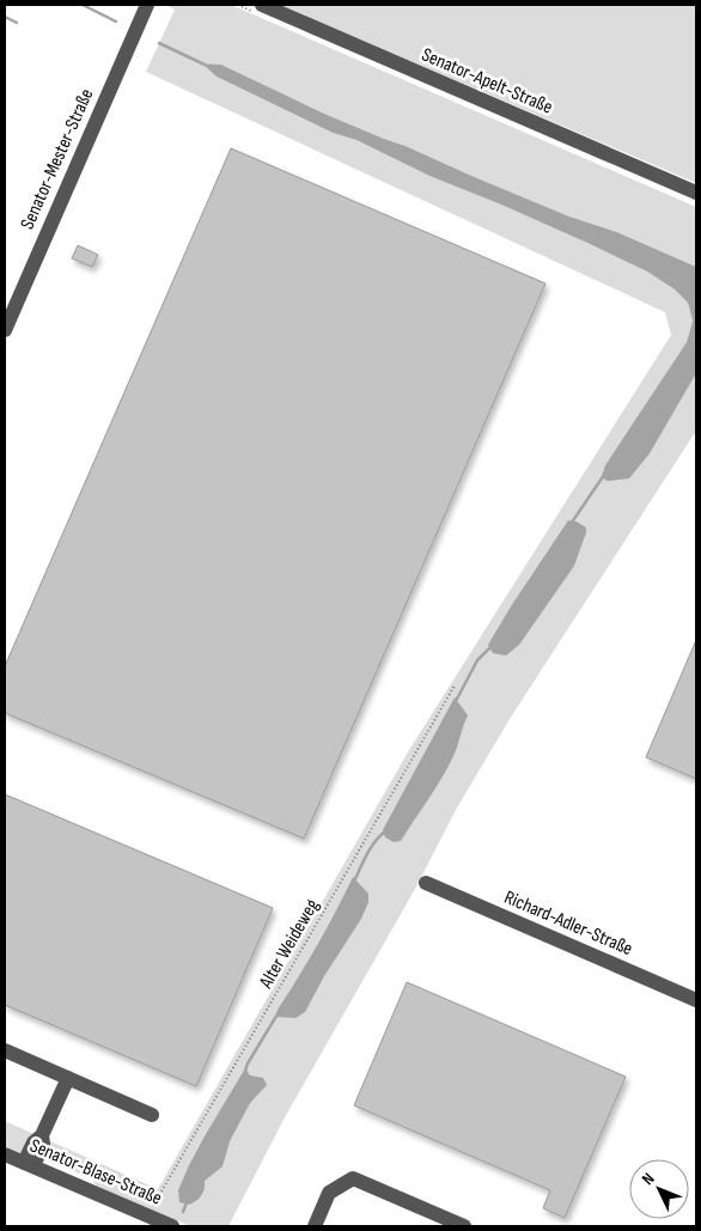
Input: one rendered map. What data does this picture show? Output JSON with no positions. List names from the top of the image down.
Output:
{
  "streets": {
    "street": [
      "Senator-Apelt-Straße",
      "Senator-Mester-Straße",
      "Richard-Adler-Straße",
      "Senator-Blase-Straße"
    ],
    "path": ["Alter Weideweg"]
  },
  "crossings": [
    ["Alter Weideweg", "Senator-Blase-Straße"]
  ],
  "north": "top left"
}
